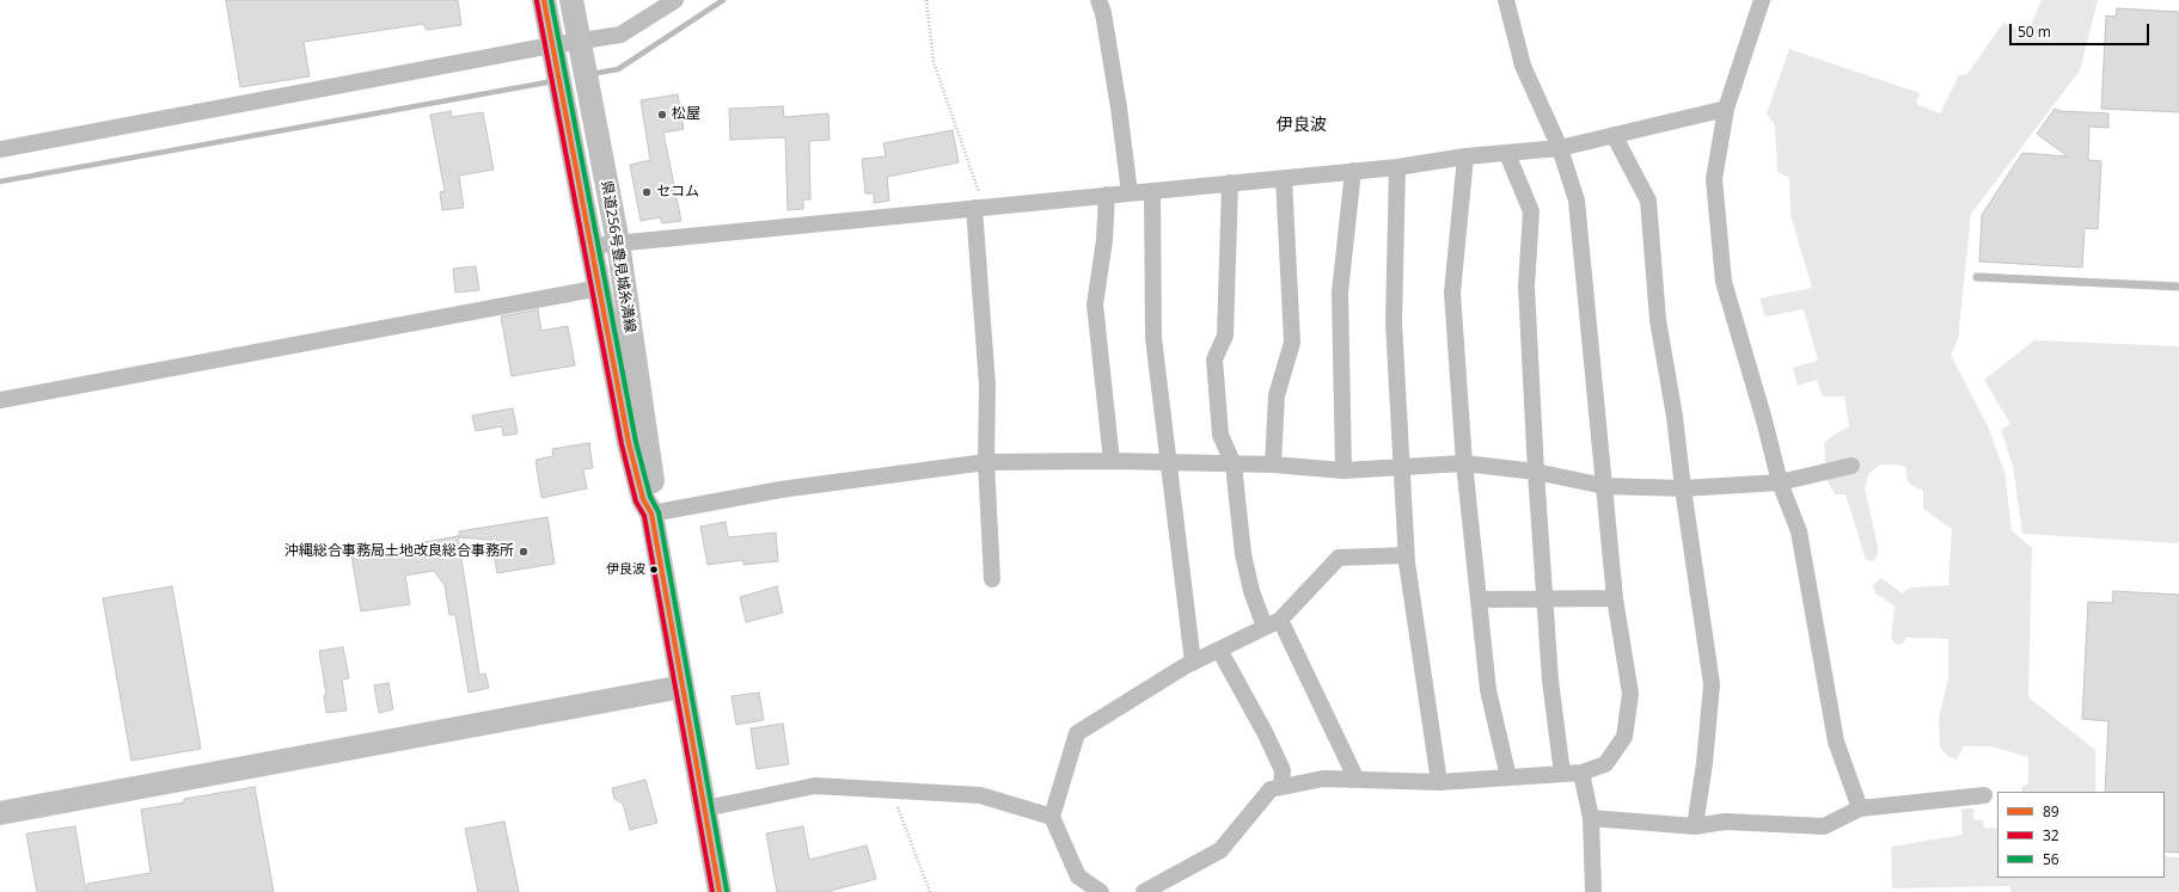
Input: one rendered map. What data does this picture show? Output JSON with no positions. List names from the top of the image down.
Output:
{
  "streets": {
    "main road": ["県道256号豊見城糸満線"]
  },
  "districts": ["伊良波"],
  "places": [
    "松屋",
    "セコム",
    "沖縄総合事務局土地改良総合事務所",
    "伊良波"
  ],
  "lines": ["transit line 89", "transit line 56", "transit line 32"],
  "legend": ["89", "32", "56"],
  "scale_bar": "50 m"
}
